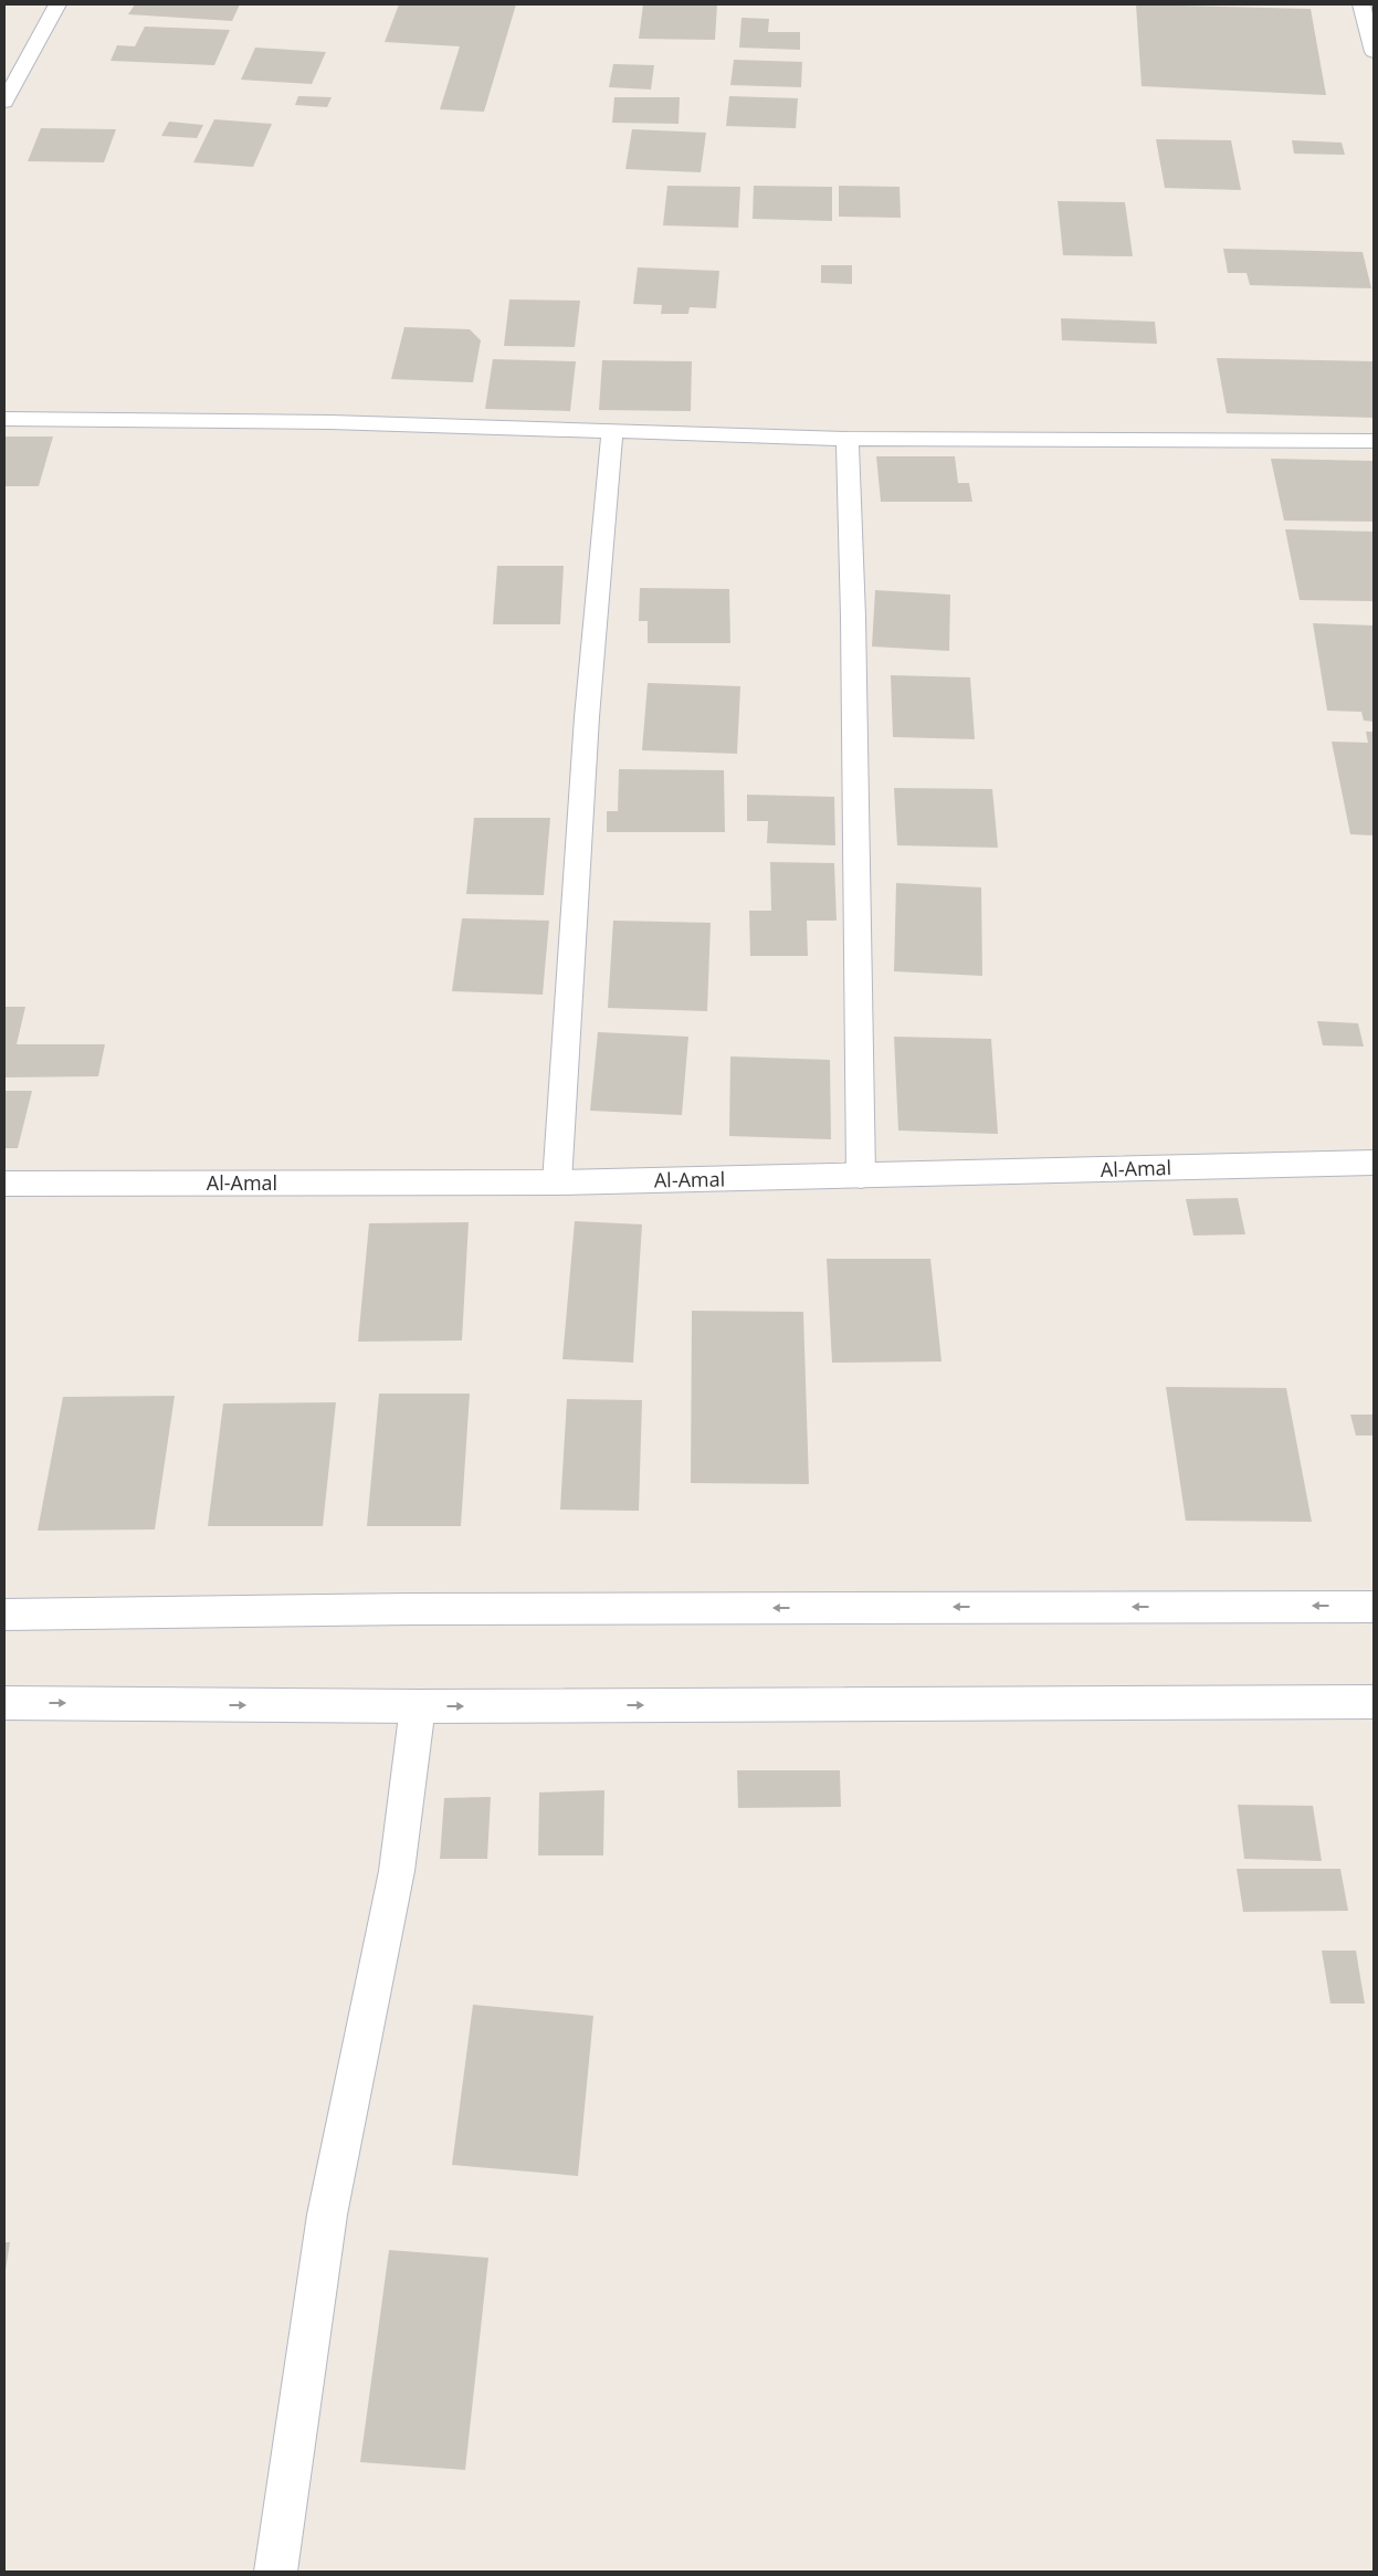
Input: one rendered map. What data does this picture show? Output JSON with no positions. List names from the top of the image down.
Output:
{
  "streets": {
    "street": ["Al-Amal"]
  }
}
